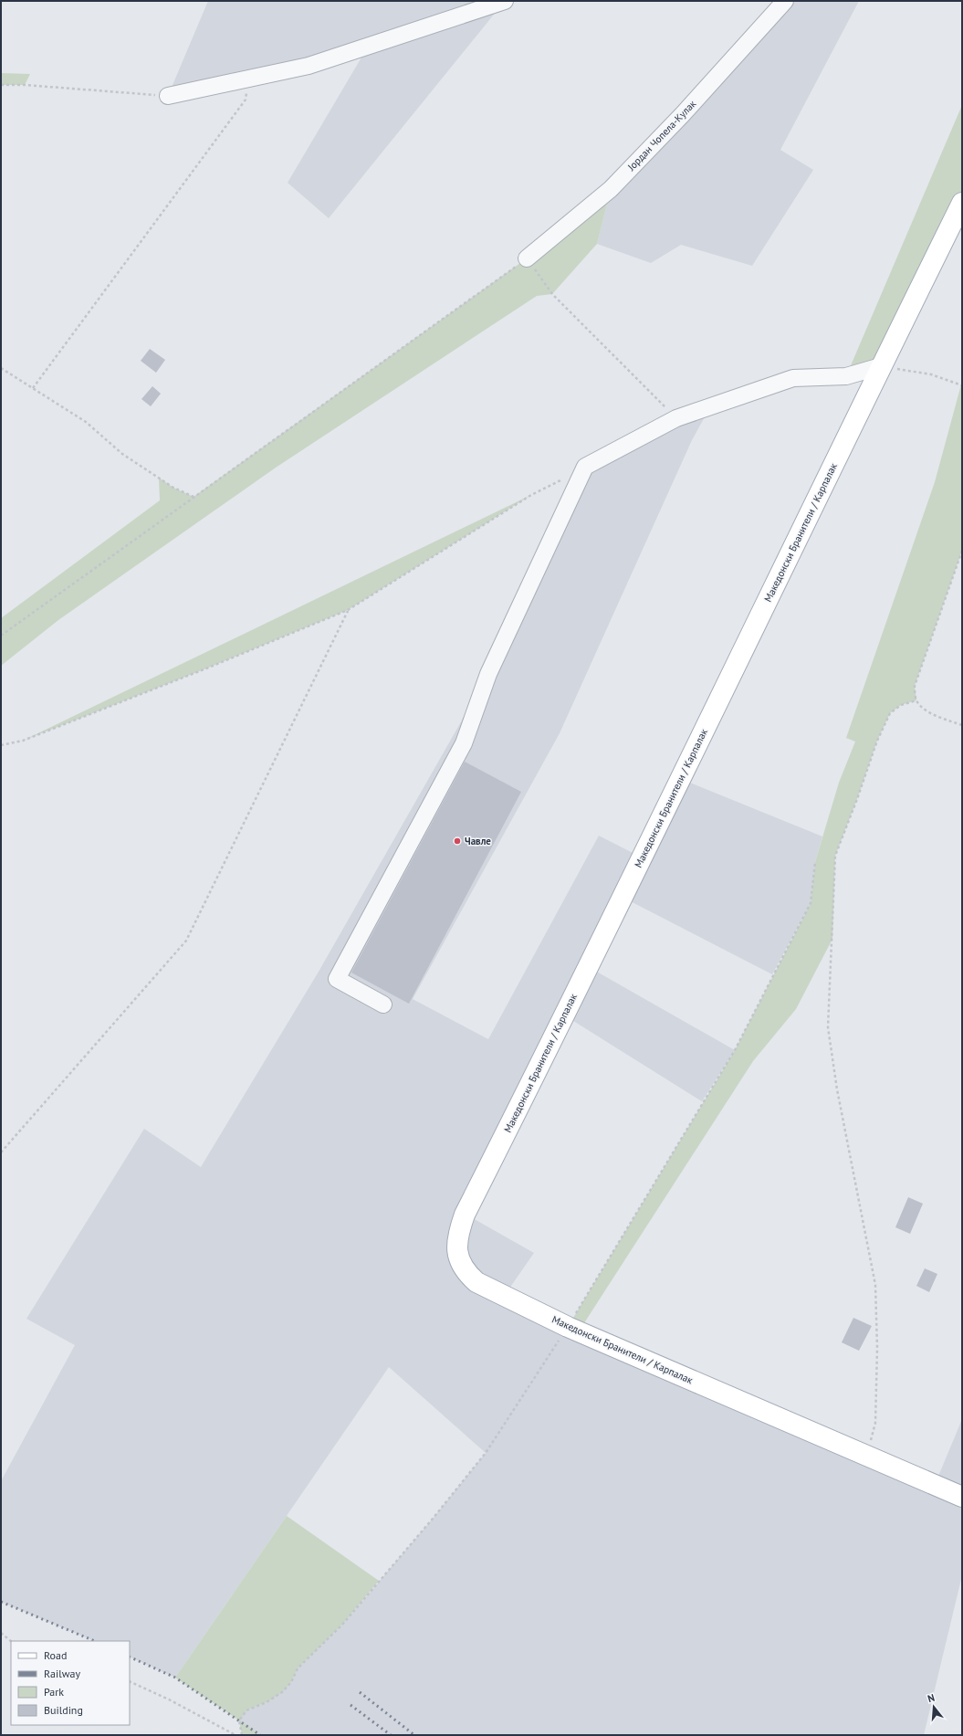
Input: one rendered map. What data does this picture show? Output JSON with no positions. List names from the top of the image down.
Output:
{
  "streets": {
    "main road": ["Македонски Бранители / Карпалак"],
    "street": ["Јордан Чопела-Кулак"]
  },
  "places": ["Чавле"],
  "legend": [
    "Road",
    "Railway",
    "Park",
    "Building"
  ],
  "north": "top"
}
